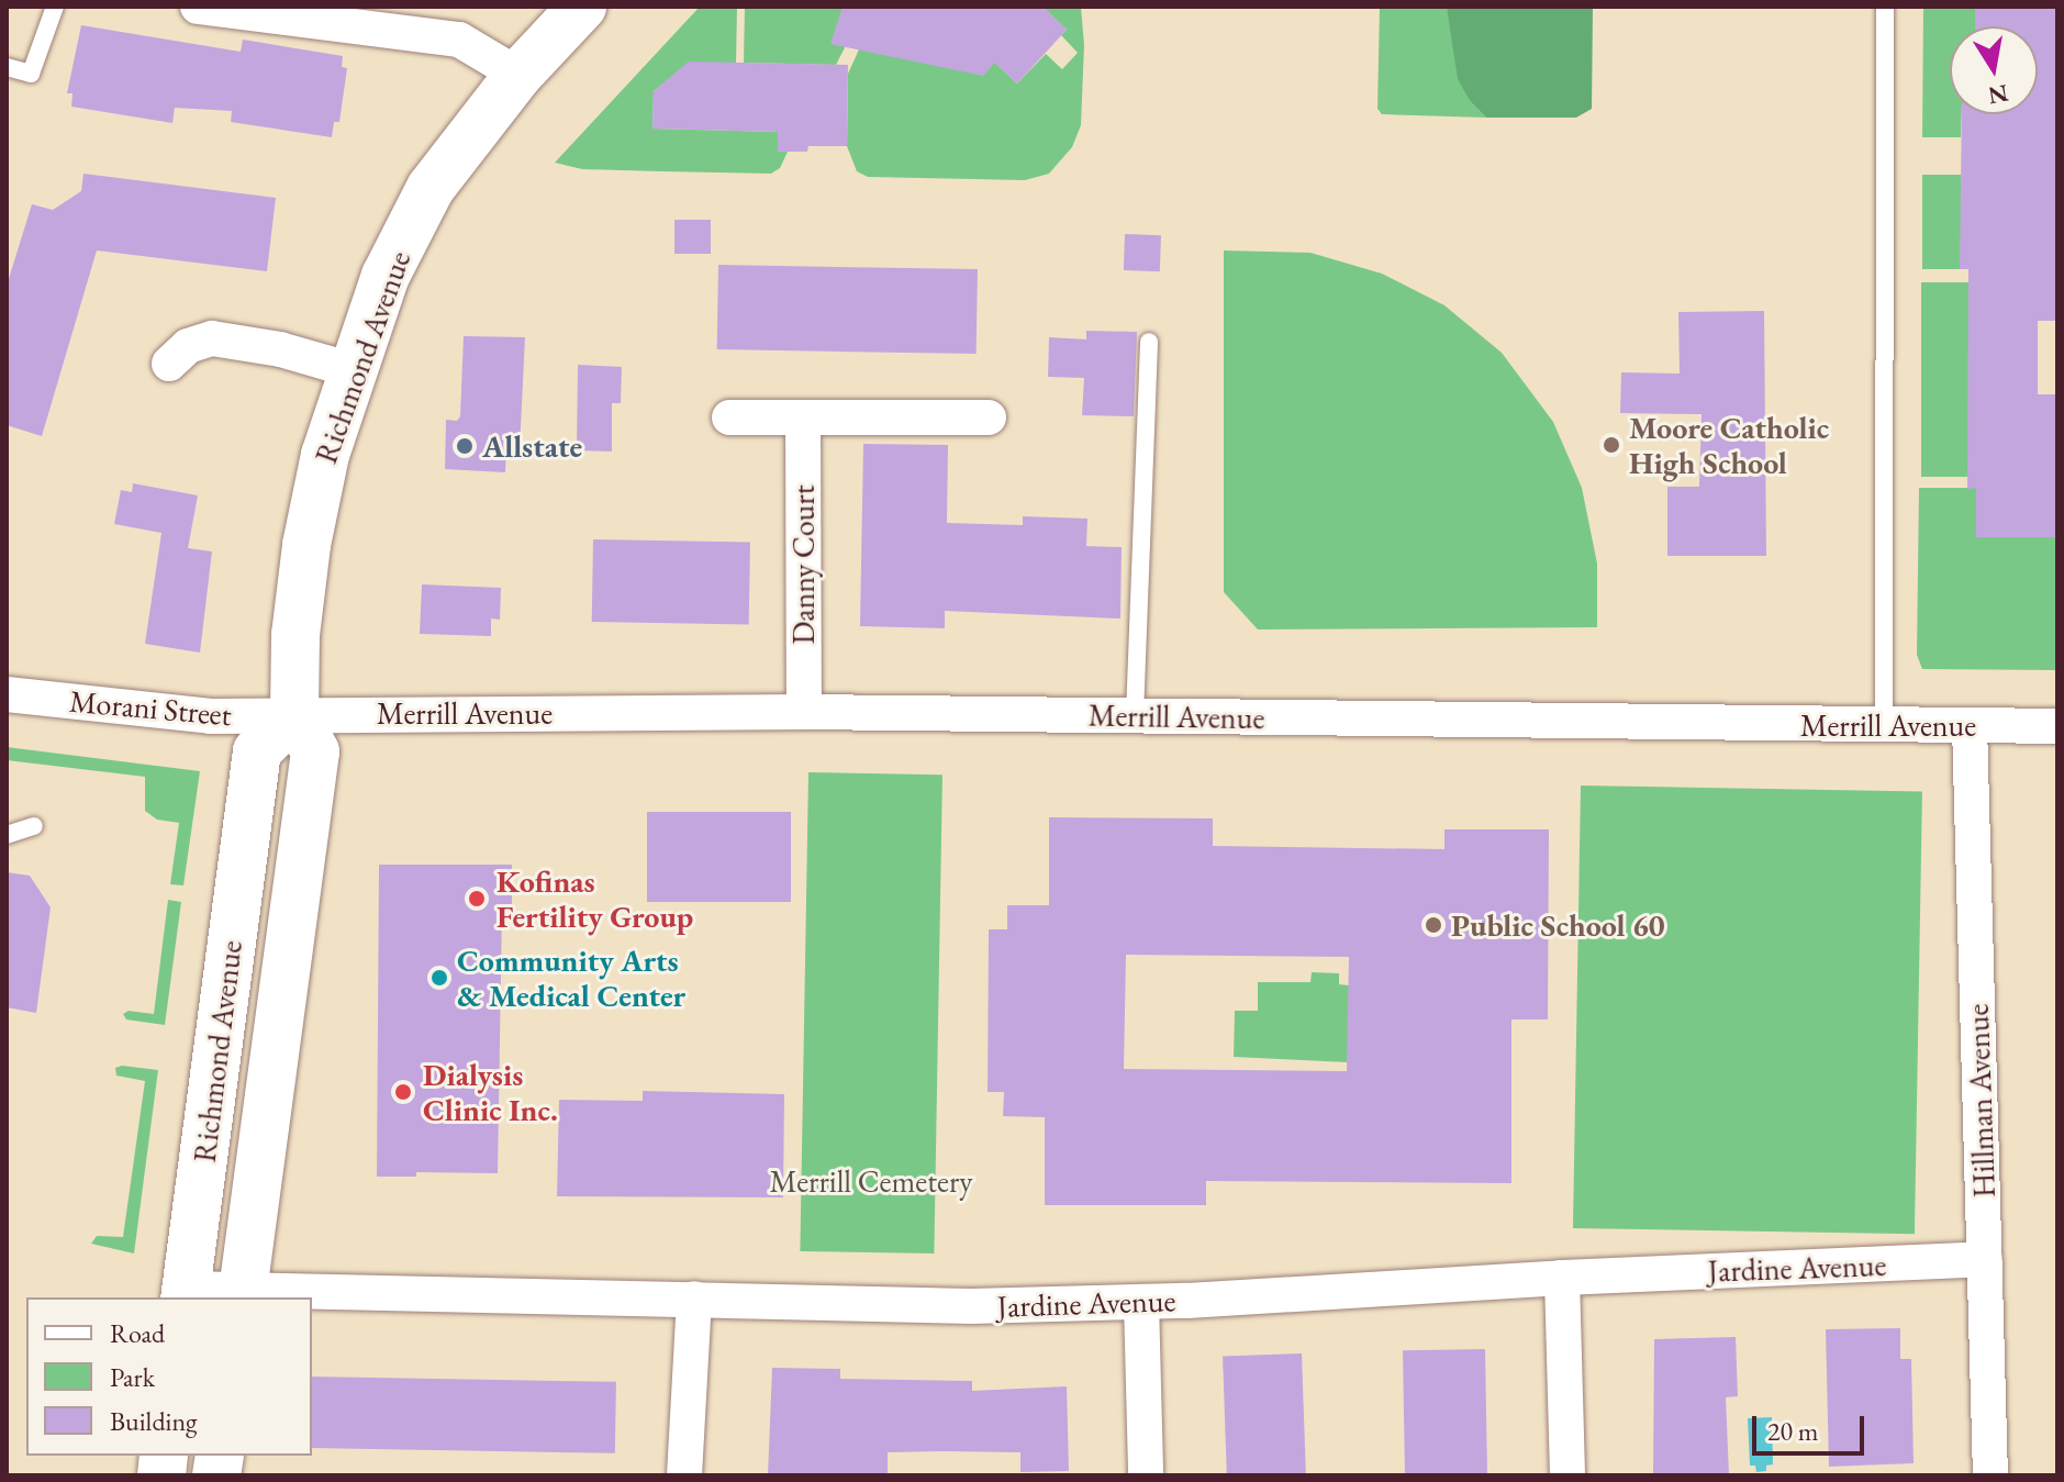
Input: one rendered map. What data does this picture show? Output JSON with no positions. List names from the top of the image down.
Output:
{
  "streets": {
    "main road": ["Richmond Avenue"],
    "street": [
      "Danny Court",
      "Morani Street",
      "Merrill Avenue",
      "Hillman Avenue",
      "Jardine Avenue"
    ]
  },
  "crossings": [
    ["Richmond Avenue", "Morani Street"],
    ["Richmond Avenue", "Merrill Avenue"],
    ["Richmond Avenue", "Jardine Avenue"],
    ["Danny Court", "Merrill Avenue"],
    ["Morani Street", "Merrill Avenue"],
    ["Merrill Avenue", "Hillman Avenue"],
    ["Hillman Avenue", "Jardine Avenue"]
  ],
  "parks": ["Merrill Cemetery"],
  "places": [
    "Moore Catholic High School",
    "Allstate",
    "Kofinas Fertility Group",
    "Public School 60",
    "Community Arts & Medical Center",
    "Dialysis Clinic Inc."
  ],
  "legend": ["Road", "Park", "Building"],
  "scale_bar": "20 m",
  "north": "bottom"
}
